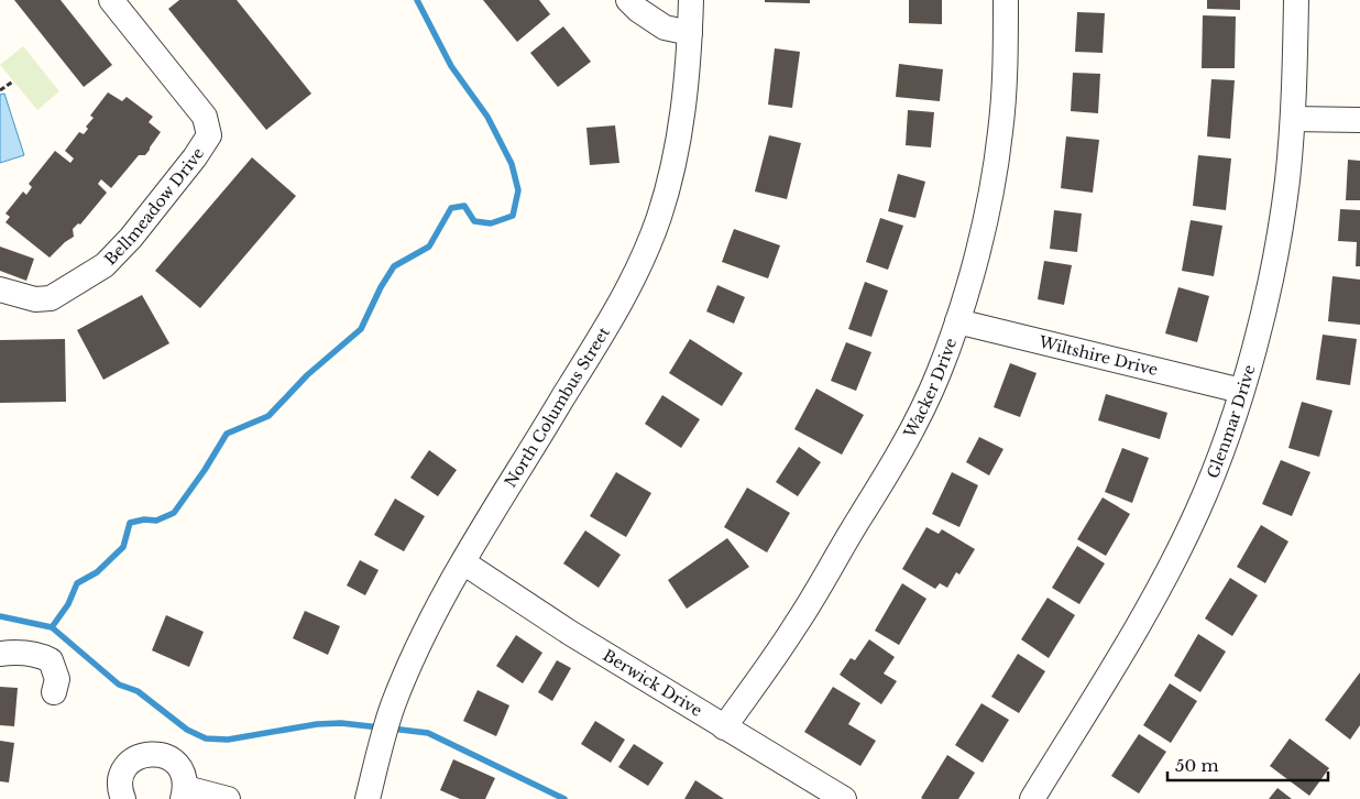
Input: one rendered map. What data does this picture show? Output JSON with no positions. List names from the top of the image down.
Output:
{
  "streets": {
    "street": [
      "Bellmeadow Drive",
      "Wiltshire Drive",
      "Wacker Drive",
      "North Columbus Street",
      "Glenmar Drive",
      "Berwick Drive"
    ]
  },
  "crossings": [
    ["Wiltshire Drive", "Wacker Drive"],
    ["Wiltshire Drive", "Glenmar Drive"],
    ["Wacker Drive", "Berwick Drive"],
    ["North Columbus Street", "Berwick Drive"]
  ],
  "scale_bar": "50 m"
}
